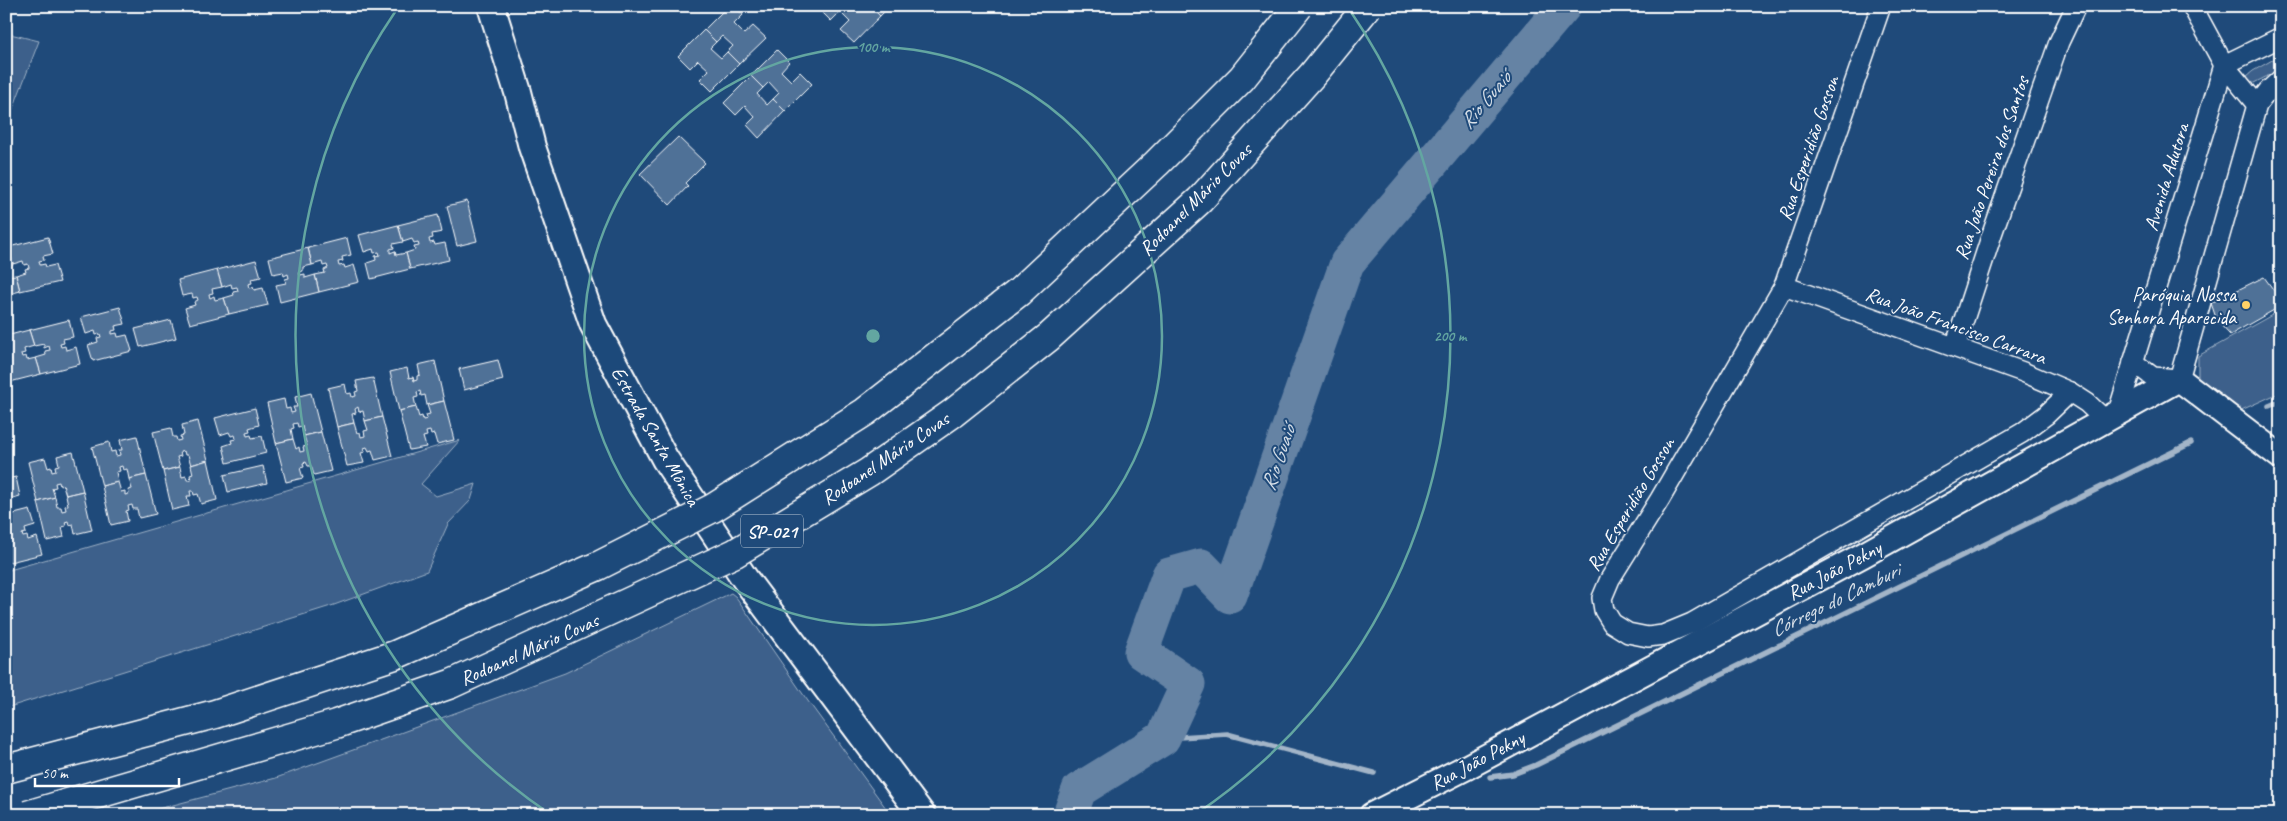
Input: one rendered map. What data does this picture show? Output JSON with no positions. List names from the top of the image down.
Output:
{
  "streets": {
    "highway": ["Rodoanel Mário Covas", "SP-021"],
    "main road": ["Estrada Santa Mônica"],
    "street": [
      "Rua Esperidião Gosson",
      "Rua João Pereira dos Santos",
      "Avenida Adutora",
      "Rua João Francisco Carrara",
      "Rua João Pekny"
    ]
  },
  "crossings": [
    ["Rua Esperidião Gosson", "Rua João Francisco Carrara"],
    ["Rua João Pereira dos Santos", "Rua João Francisco Carrara"],
    ["Avenida Adutora", "Rua João Francisco Carrara"],
    ["Avenida Adutora", "Rua João Pekny"],
    ["Rua João Francisco Carrara", "Rua João Pekny"]
  ],
  "water": ["Rio Guaió", "Córrego do Camburi"],
  "places": ["Paróquia Nossa Senhora Aparecida"],
  "scale_bar": "50 m",
  "rings": ["100 m", "200 m"]
}
